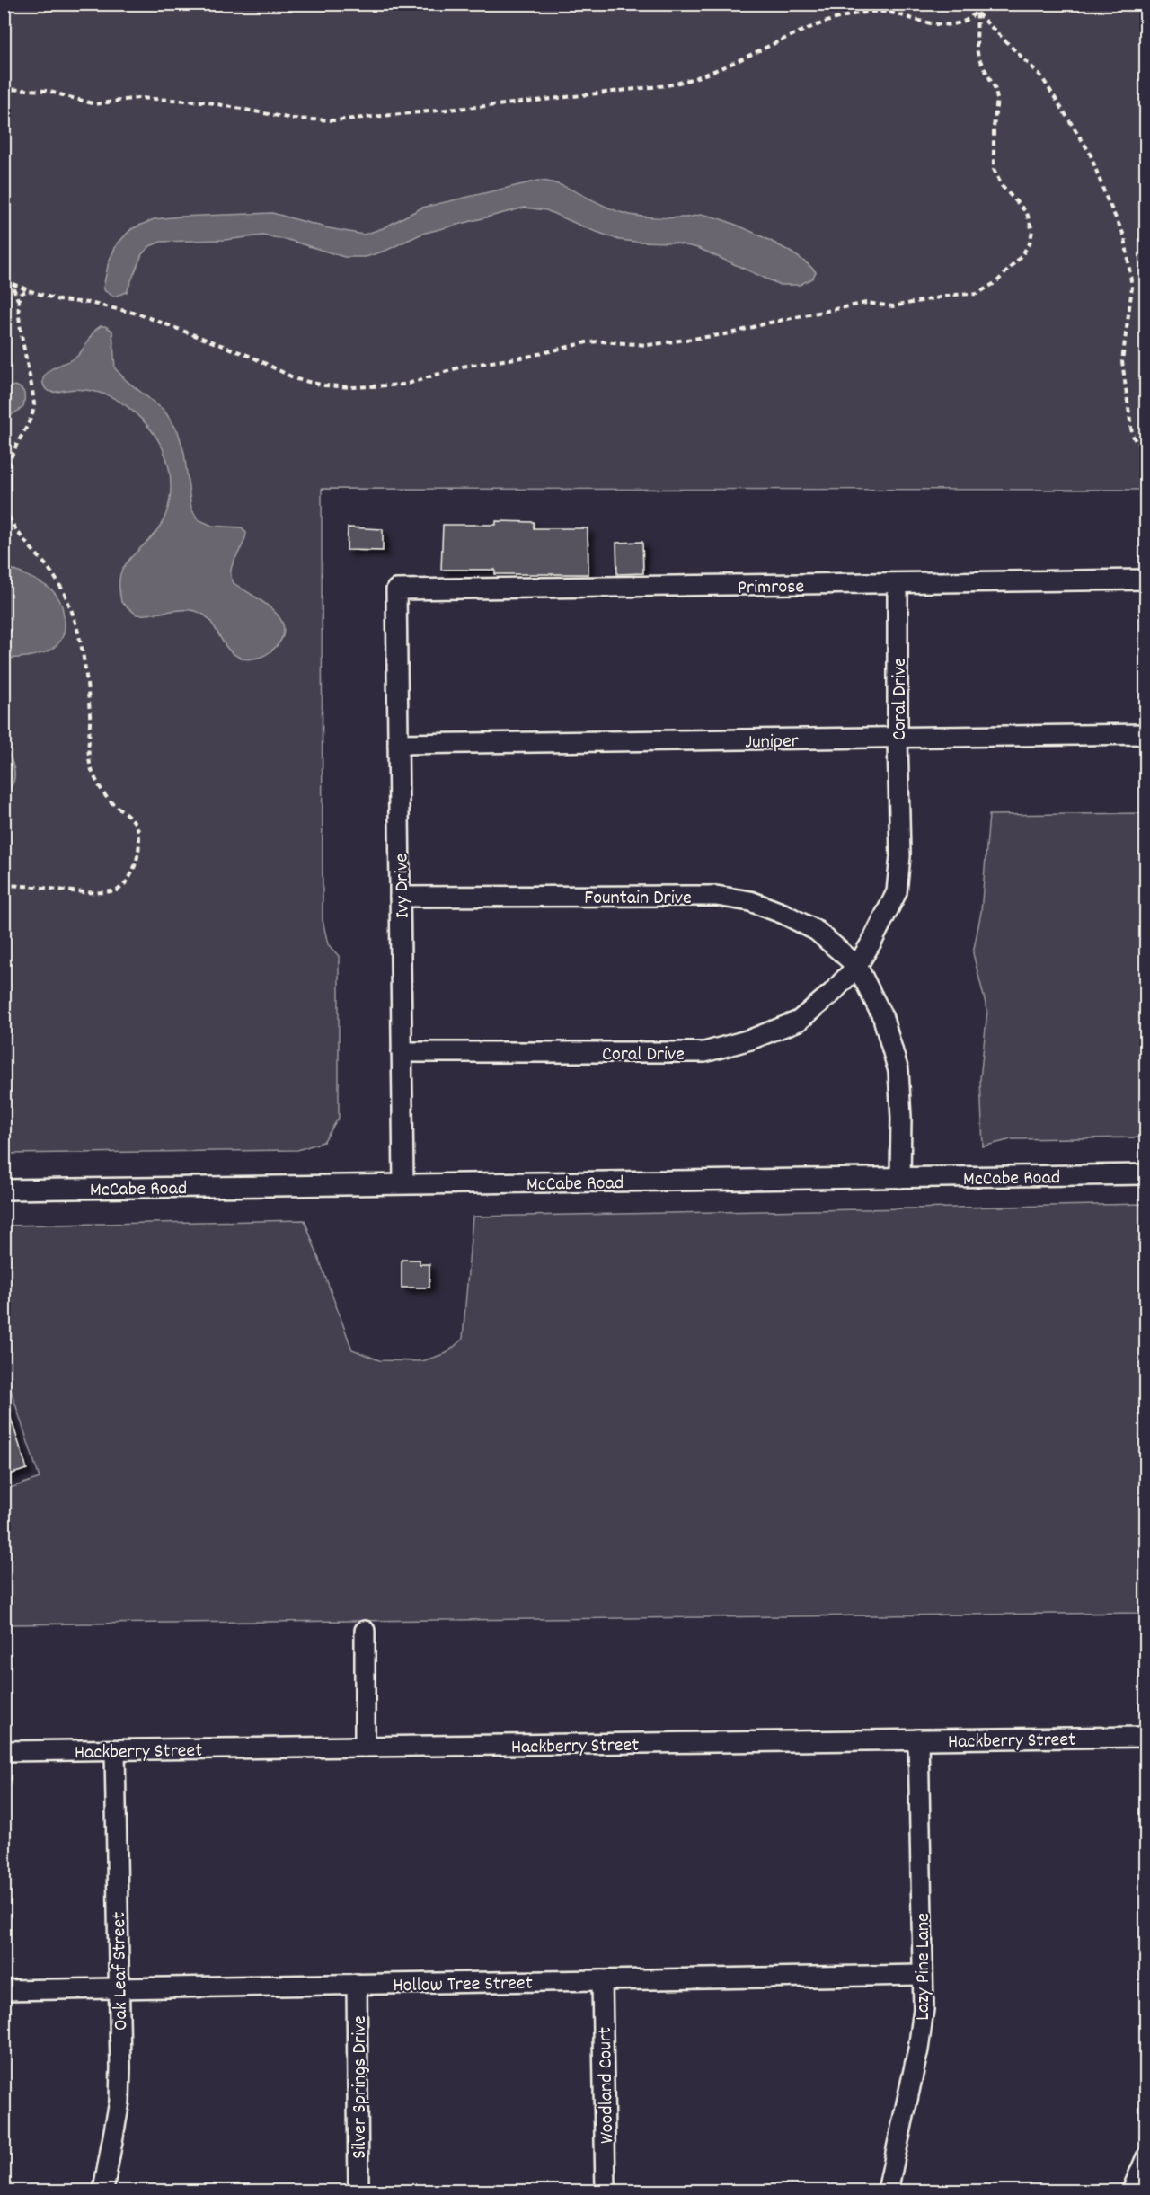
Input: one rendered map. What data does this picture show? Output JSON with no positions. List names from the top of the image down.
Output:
{
  "streets": {
    "street": [
      "Primrose",
      "Coral Drive",
      "Juniper",
      "Ivy Drive",
      "Fountain Drive",
      "McCabe Road",
      "Hackberry Street",
      "Lazy Pine Lane",
      "Oak Leaf Street",
      "Hollow Tree Street",
      "Woodland Court",
      "Silver Springs Drive"
    ]
  },
  "crossings": [
    ["Primrose", "Coral Drive"],
    ["Primrose", "Ivy Drive"],
    ["Coral Drive", "Juniper"],
    ["Coral Drive", "Ivy Drive"],
    ["Coral Drive", "Fountain Drive"],
    ["Juniper", "Ivy Drive"],
    ["Ivy Drive", "Fountain Drive"],
    ["Ivy Drive", "McCabe Road"],
    ["Hackberry Street", "Lazy Pine Lane"],
    ["Hackberry Street", "Oak Leaf Street"],
    ["Lazy Pine Lane", "Hollow Tree Street"],
    ["Oak Leaf Street", "Hollow Tree Street"],
    ["Hollow Tree Street", "Woodland Court"],
    ["Hollow Tree Street", "Silver Springs Drive"]
  ]
}
